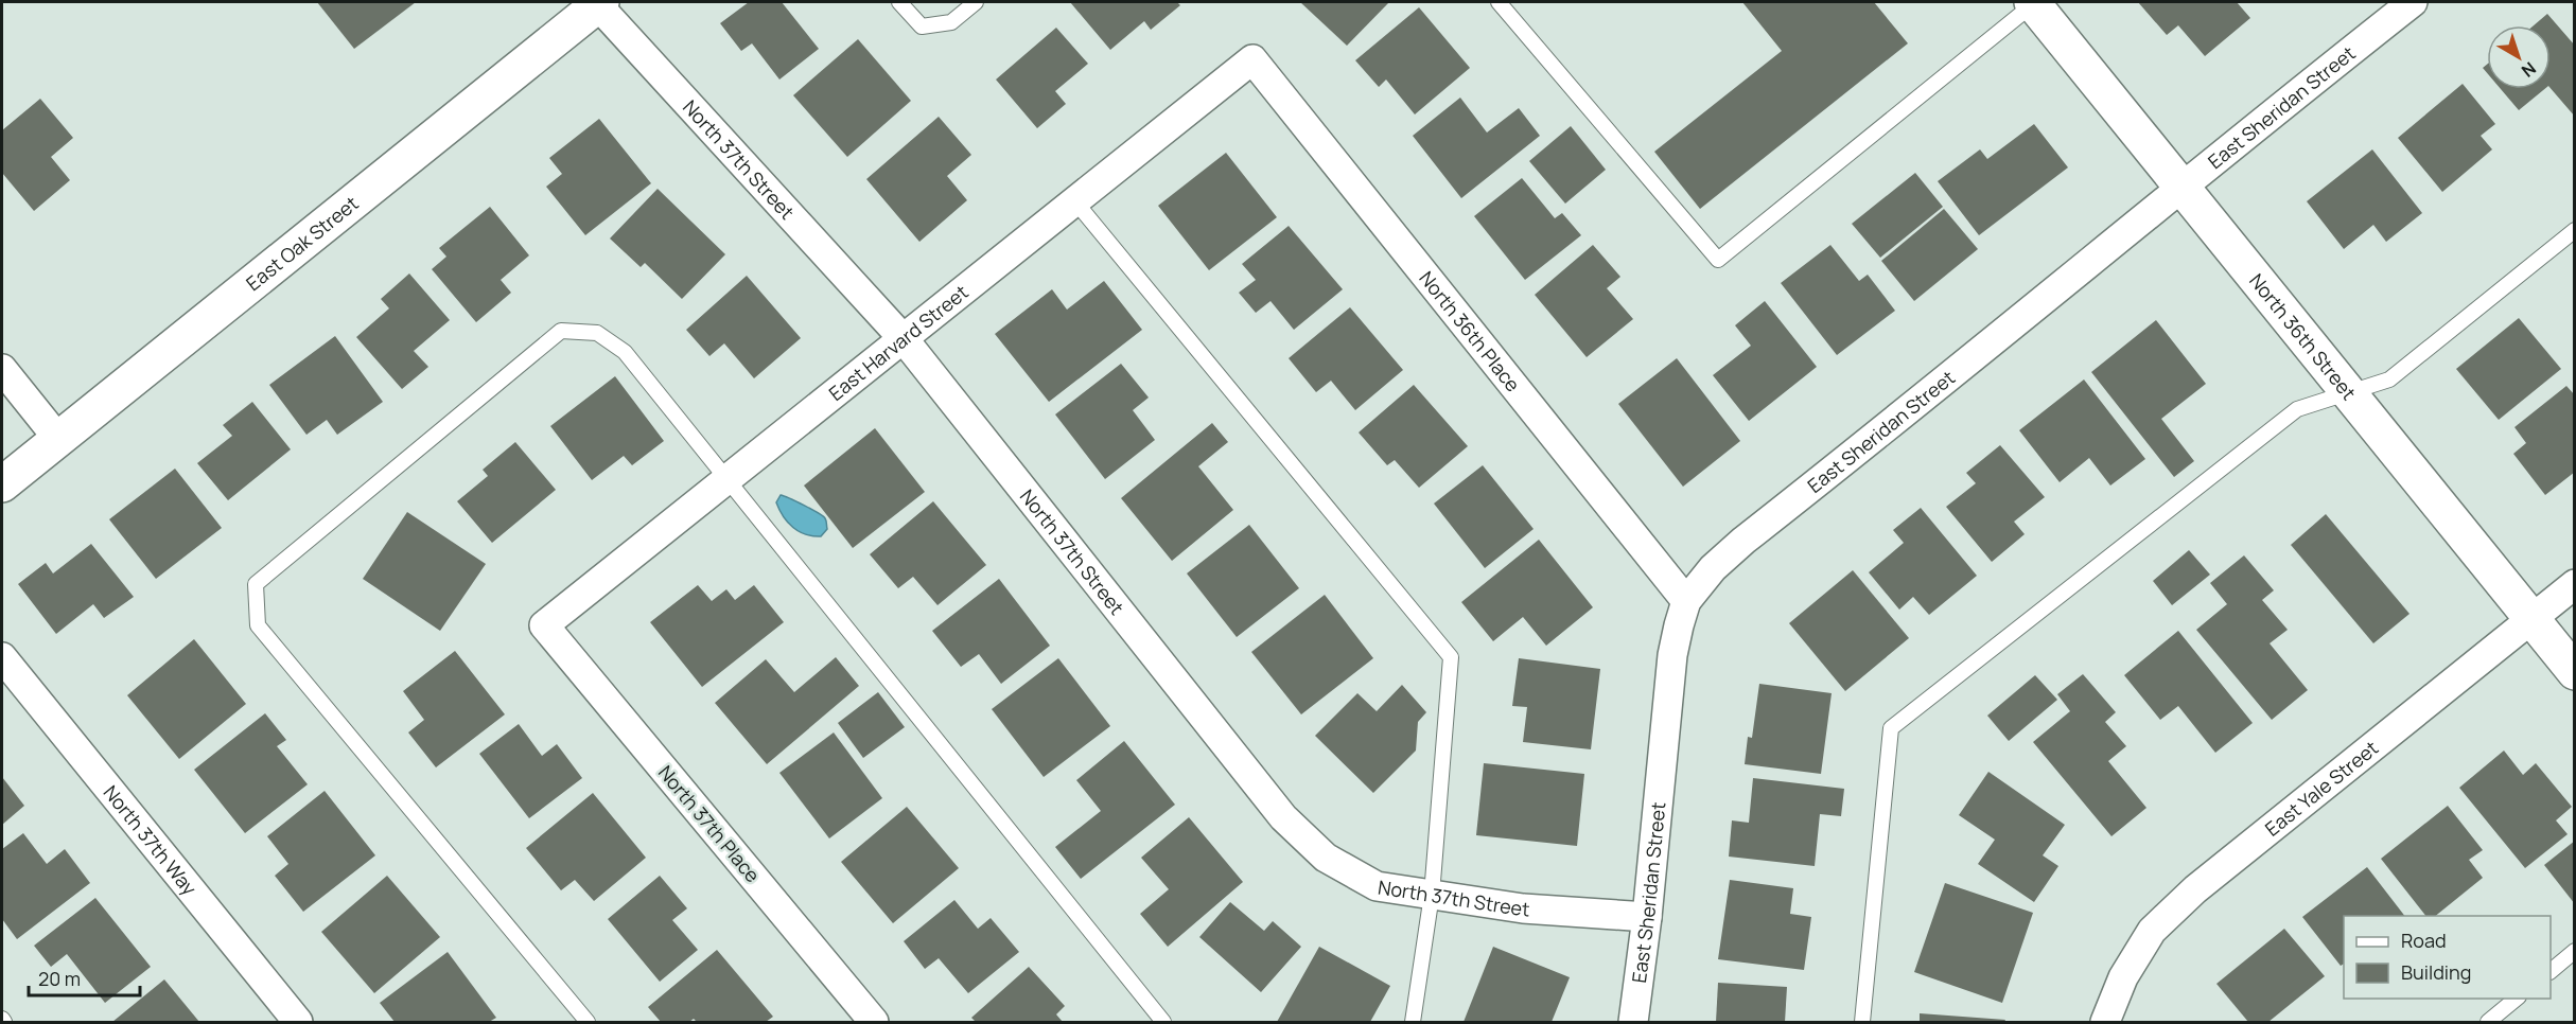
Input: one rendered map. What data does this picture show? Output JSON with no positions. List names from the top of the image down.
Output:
{
  "streets": {
    "main road": ["East Oak Street", "North 36th Street"],
    "street": [
      "East Sheridan Street",
      "North 37th Street",
      "North 36th Place",
      "East Harvard Street",
      "East Yale Street",
      "North 37th Place",
      "North 37th Way"
    ]
  },
  "crossings": [
    ["East Sheridan Street", "North 37th Street"],
    ["East Sheridan Street", "North 36th Place"],
    ["East Sheridan Street", "North 36th Street"],
    ["North 37th Street", "East Oak Street"],
    ["North 37th Street", "East Harvard Street"],
    ["North 36th Place", "East Harvard Street"],
    ["North 36th Street", "East Yale Street"],
    ["East Harvard Street", "North 37th Place"]
  ],
  "legend": ["Road", "Building"],
  "scale_bar": "20 m",
  "north": "bottom right"
}
